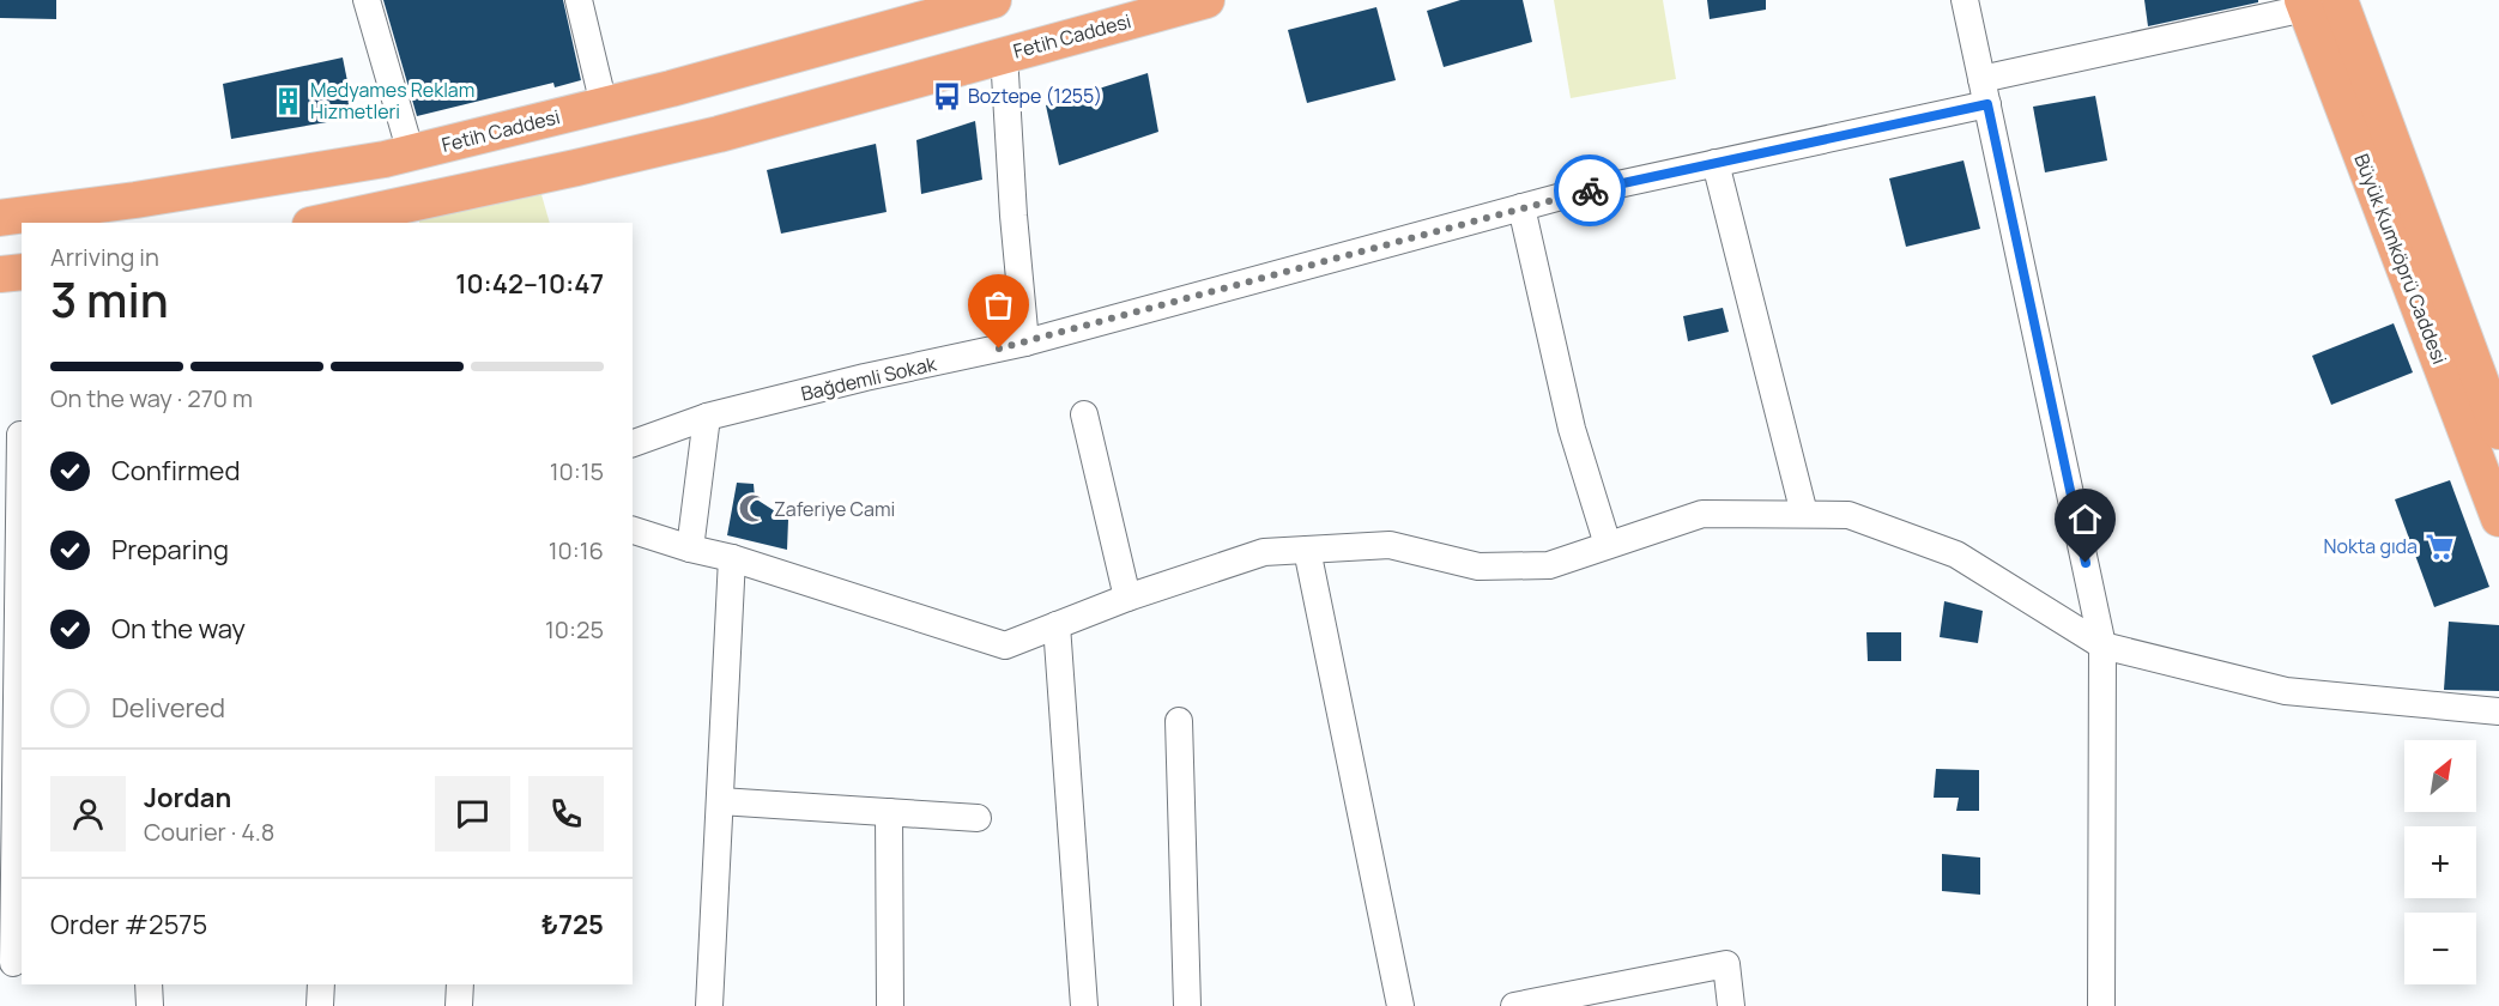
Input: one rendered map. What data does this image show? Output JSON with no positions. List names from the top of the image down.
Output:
{
  "streets": {
    "main road": ["Fetih Caddesi", "Büyük Kumköprü Caddesi"],
    "street": ["Bağdemli Sokak"]
  },
  "crossings": [
    ["Büyük Kumköprü Caddesi", "Bağdemli Sokak"]
  ],
  "places": {
    "bus stop": ["Boztepe (1255)"],
    "building": ["Medyames Reklam Hizmetleri"],
    "mosque": ["Zaferiye Cami"],
    "supermarket": ["Nokta gıda"]
  },
  "north": "top right",
  "page": {
    "heading": ["3 min", "Arriving in", "10:42–10:47"],
    "panel": [
      "Jordan",
      "Courier · 4.8",
      "Order #2575",
      "₺725"
    ],
    "bar": "On the way · 270 m",
    "list": [
      ["Confirmed", "10:15"],
      ["Preparing", "10:16"],
      ["On the way", "10:25"],
      "Delivered"
    ],
    "map_buttons": ["+", "−"]
  }
}
